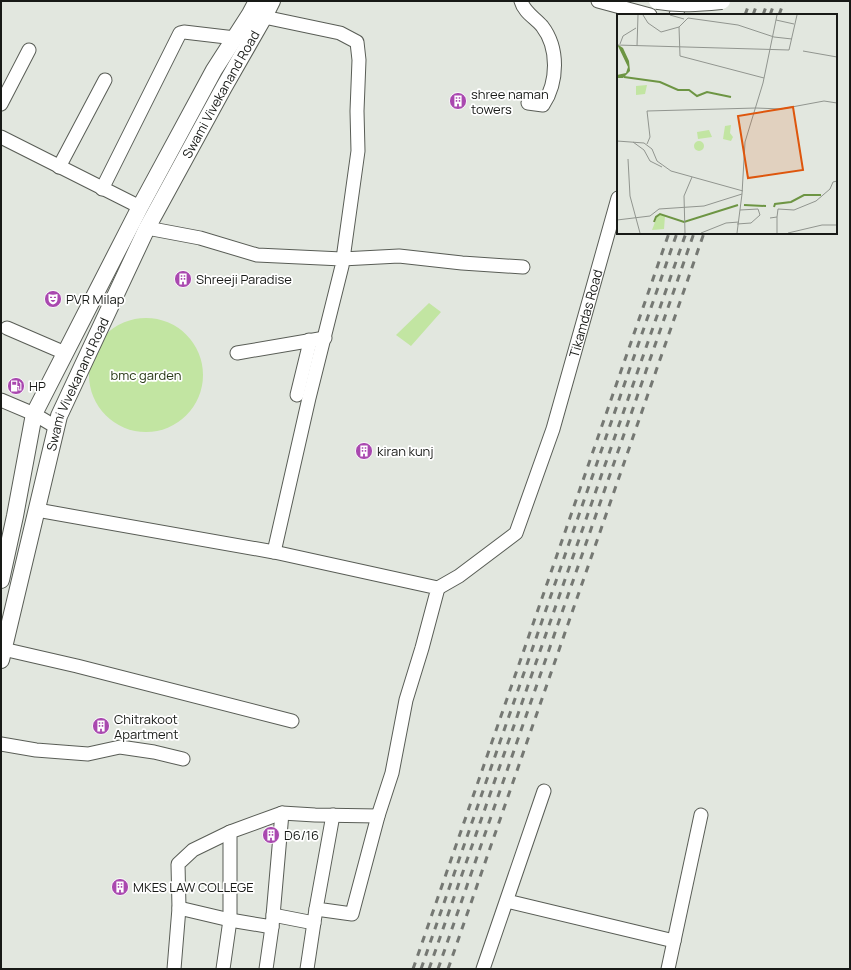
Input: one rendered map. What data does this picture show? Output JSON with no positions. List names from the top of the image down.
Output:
{
  "streets": {
    "main road": ["Swami Vivekanand Road"],
    "street": ["Tikamdas Road"]
  },
  "parks": ["bmc garden"],
  "places": {
    "building": [
      "shree naman towers",
      "Shreeji Paradise",
      "kiran kunj",
      "Chitrakoot Apartment",
      "D6/16",
      "MKES LAW COLLEGE"
    ],
    "theatre": ["PVR Milap"],
    "fuel station": ["HP"]
  }
}
